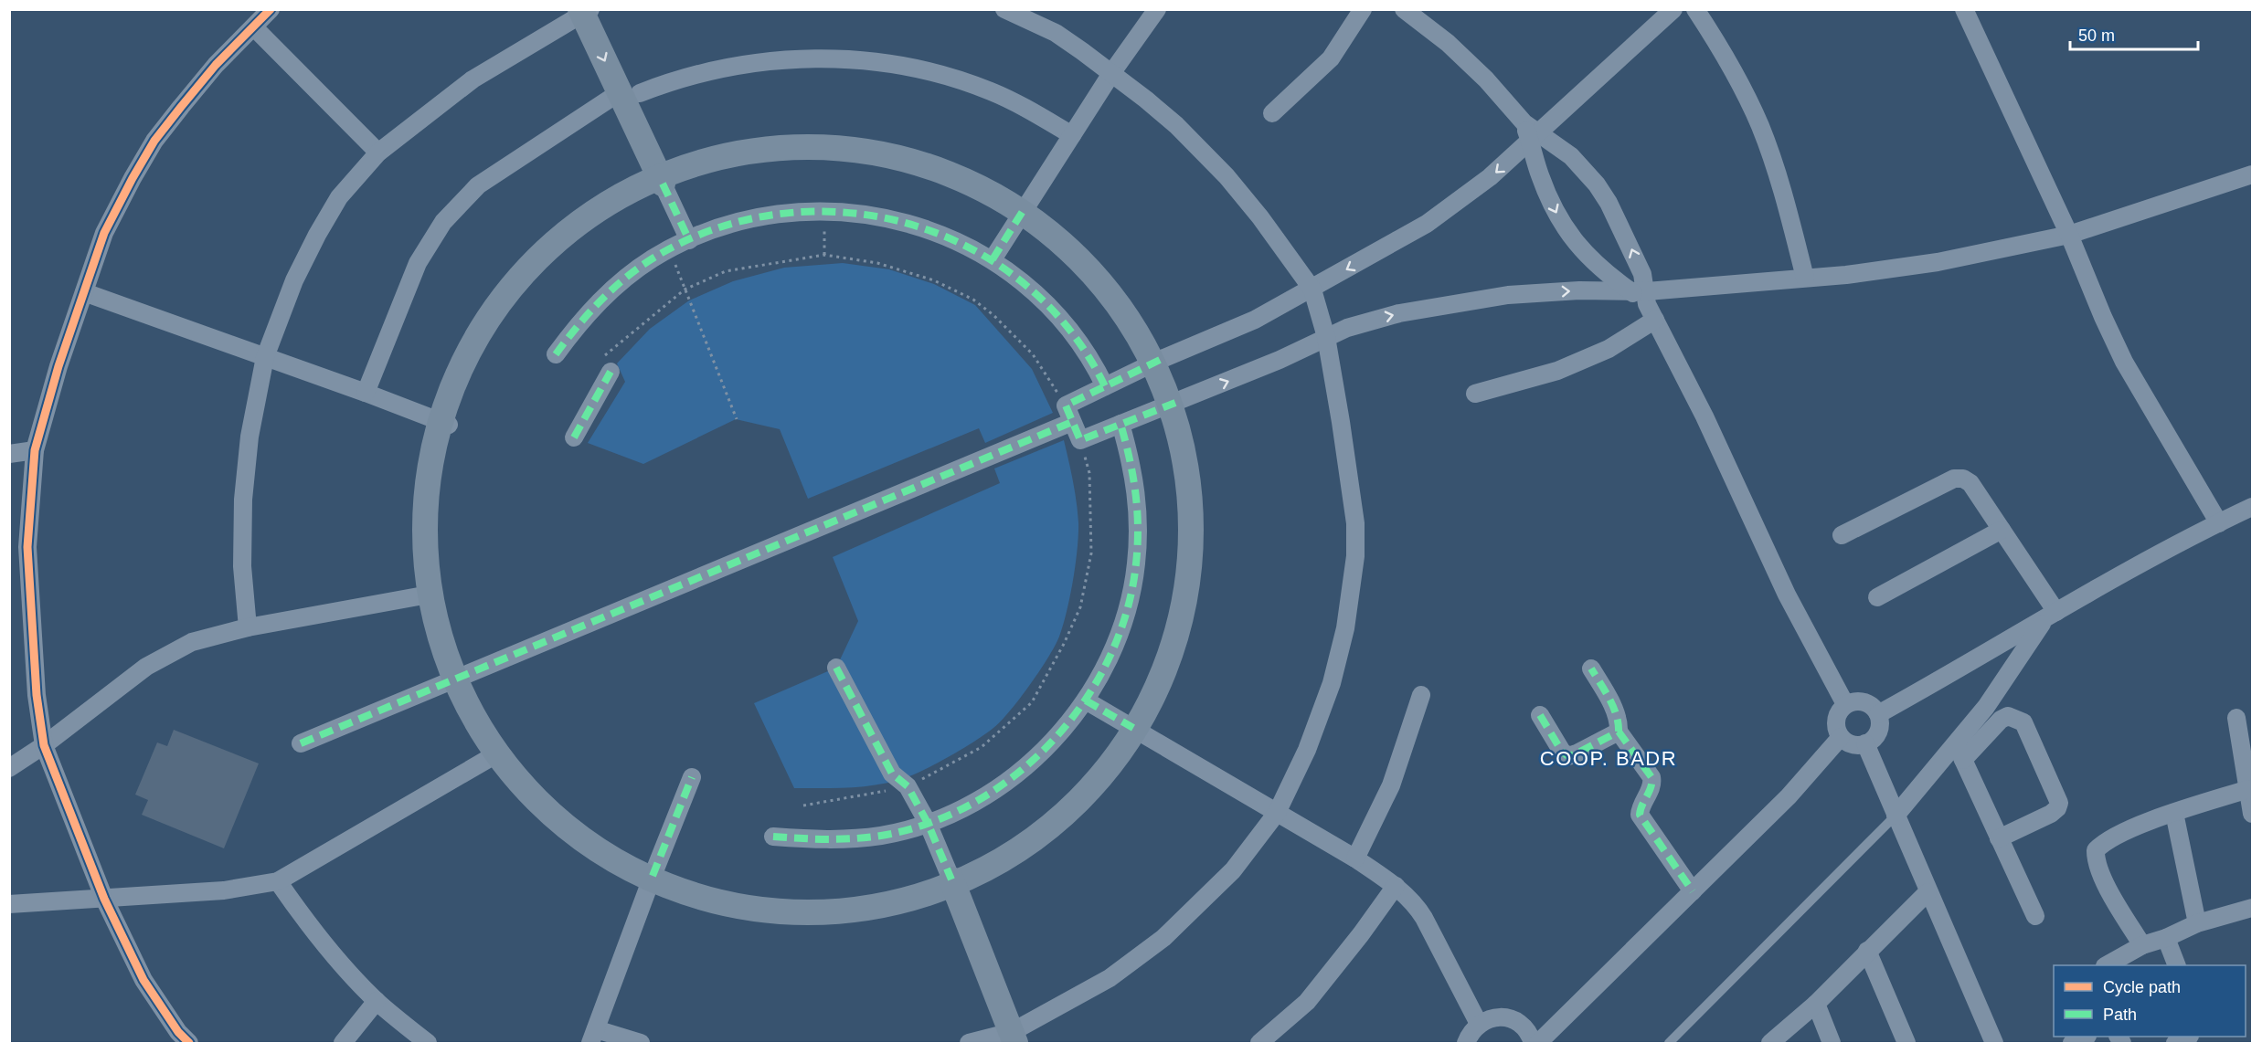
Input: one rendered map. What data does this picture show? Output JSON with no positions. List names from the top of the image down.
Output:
{
  "districts": ["COOP. BADR"],
  "legend": ["Cycle path", "Path"],
  "scale_bar": "50 m"
}
